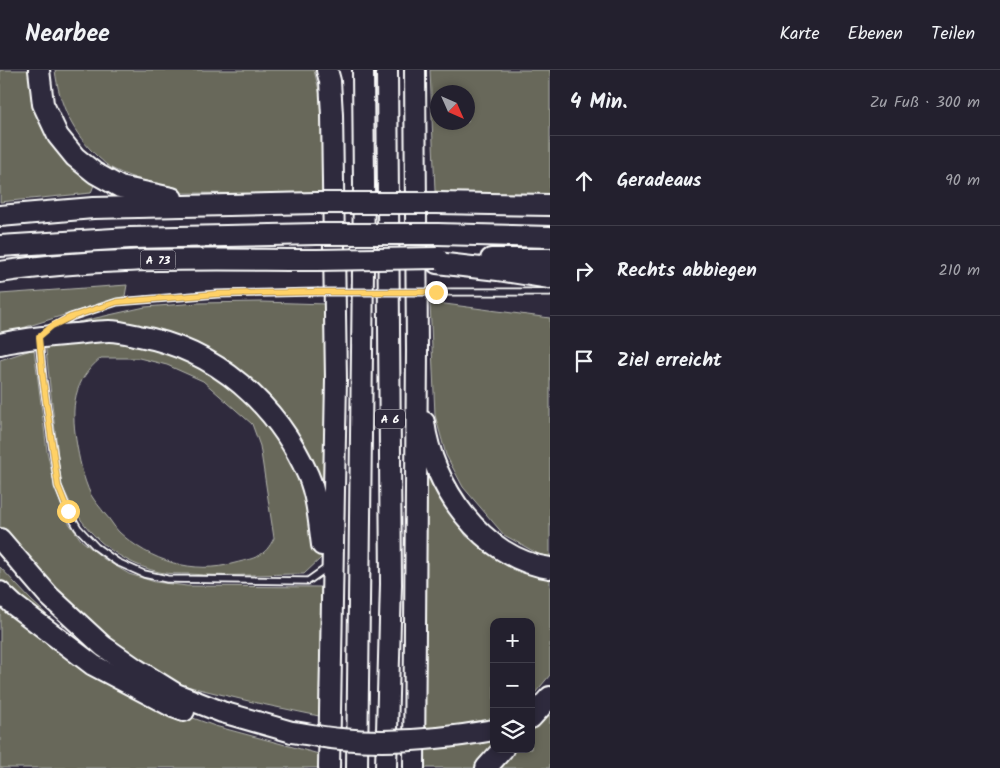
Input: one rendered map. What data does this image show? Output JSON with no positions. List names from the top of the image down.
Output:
{
  "streets": {
    "highway": ["A 73", "A 6"]
  },
  "north": "bottom right",
  "page": {
    "header": "Nearbee",
    "nav": ["Karte", "Ebenen", "Teilen"],
    "heading": ["4 Min.", "Zu Fuß · 300 m"],
    "list": [
      ["Geradeaus", "90 m"],
      ["Rechts abbiegen", "210 m"],
      "Ziel erreicht"
    ],
    "map_buttons": ["+", "−"]
  }
}
